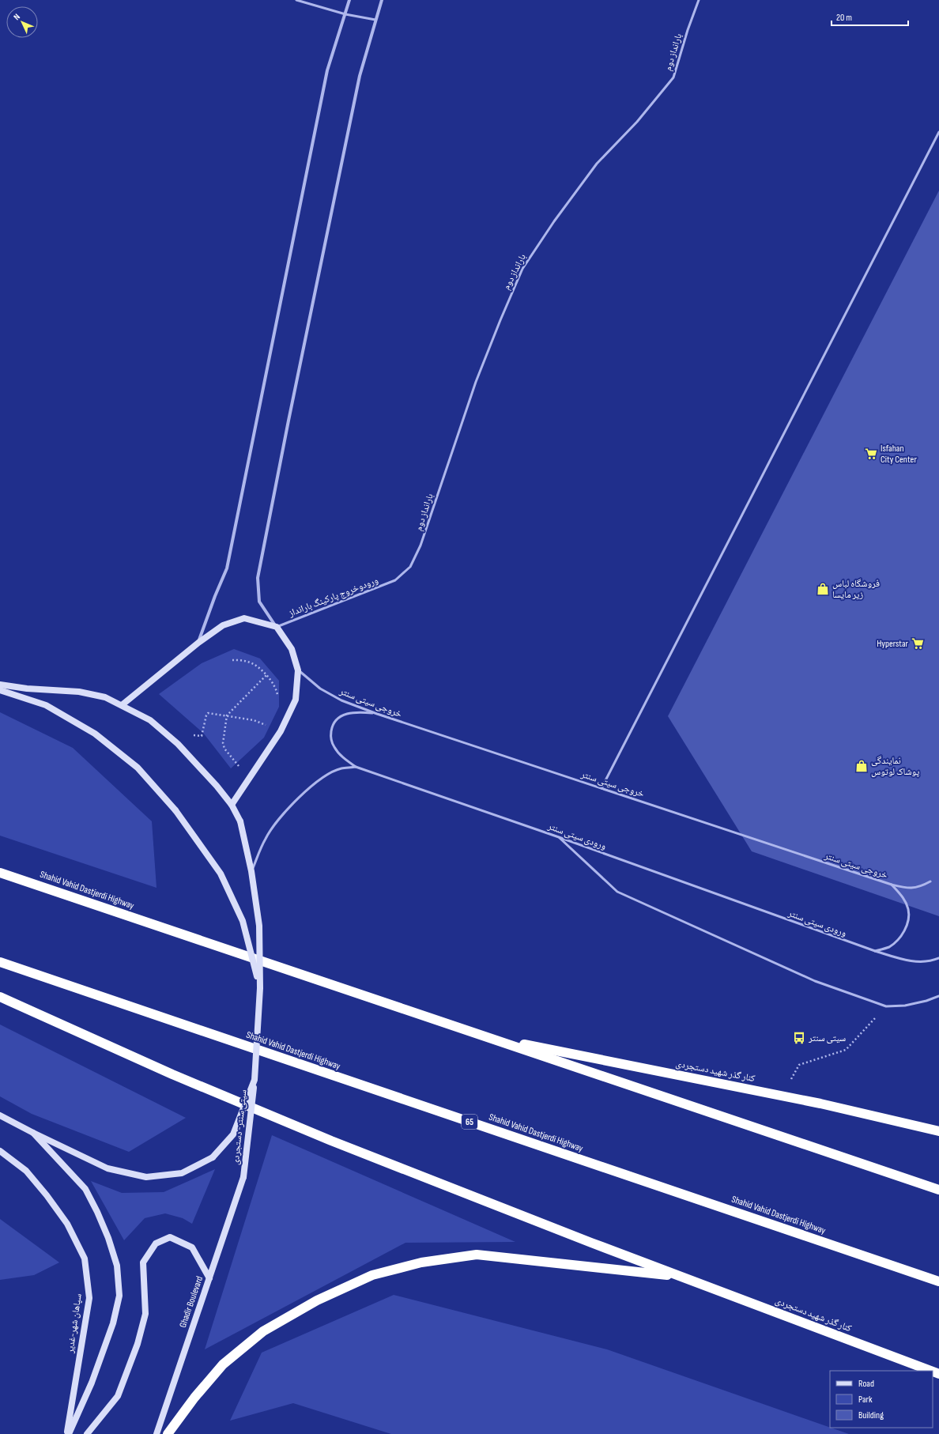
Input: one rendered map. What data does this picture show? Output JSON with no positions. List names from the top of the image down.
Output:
{
  "streets": {
    "highway": ["Shahid Vahid Dastjerdi Highway", "کنار گذر شهید دستجردی", "65"],
    "main road": ["سیتی سنتر- دستجردی", "Ghadir Boulevard", "سپاهان شهر-غدیر"],
    "lane": [
      "بارانداز دوم",
      "ورودوخروج پارکینگ بارانداز",
      "خروجی سیتی سنتر",
      "ورودی سیتی سنتر"
    ]
  },
  "crossings": [
    ["بارانداز دوم", "ورودوخروج پارکینگ بارانداز"],
    ["Shahid Vahid Dastjerdi Highway", "کنار گذر شهید دستجردی"],
    ["سیتی سنتر- دستجردی", "Ghadir Boulevard"]
  ],
  "places": {
    "supermarket": ["Isfahan City Center", "Hyperstar"],
    "shop": ["فروشگاه لباس زیر مایسا", "نمایندگی پوشاک لوتوس"],
    "bus stop": ["سیتی سنتر"]
  },
  "legend": ["Road", "Park", "Building"],
  "scale_bar": "20 m",
  "north": "top left"
}
